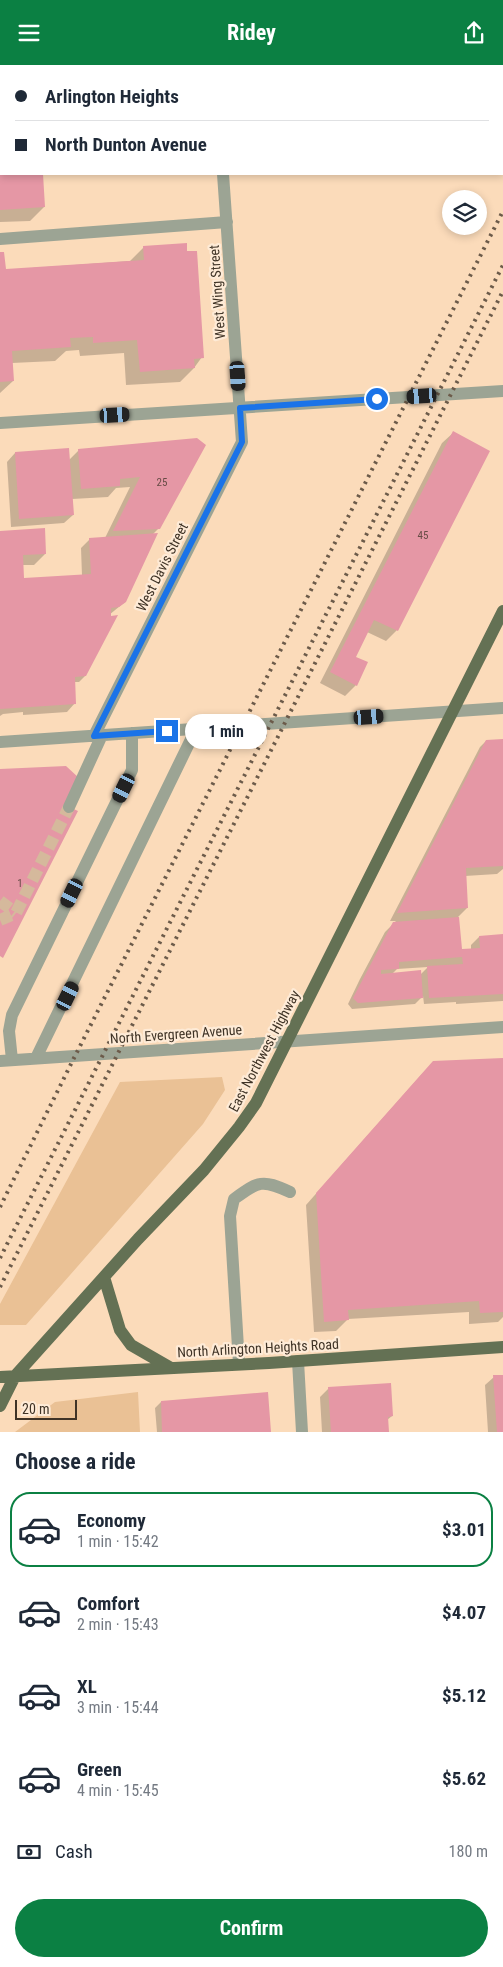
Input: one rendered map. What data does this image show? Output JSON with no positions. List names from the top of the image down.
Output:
{
  "streets": {
    "main road": ["East Northwest Highway", "North Arlington Heights Road"],
    "street": ["West Wing Street", "West Davis Street", "North Evergreen Avenue"]
  },
  "crossings": [
    ["West Wing Street", "West Davis Street"],
    ["North Evergreen Avenue", "East Northwest Highway"],
    ["East Northwest Highway", "North Arlington Heights Road"]
  ],
  "house_numbers": ["25", "45", "1"],
  "scale_bar": "20 m",
  "page": {
    "header": "Ridey",
    "banner": ["Arlington Heights", "North Dunton Avenue"],
    "bubble": "1 min",
    "scale": "20 m",
    "heading": "Choose a ride",
    "list": [
      {
        "name": "Economy",
        "note": "1 min · 15:42",
        "value": "$3.01"
      },
      {
        "name": "Comfort",
        "note": "2 min · 15:43",
        "value": "$4.07"
      },
      {
        "name": "XL",
        "note": "3 min · 15:44",
        "value": "$5.12"
      },
      {
        "name": "Green",
        "note": "4 min · 15:45",
        "value": "$5.62"
      }
    ],
    "pay": ["Cash", "180 m"],
    "buttons": "Confirm"
  }
}
